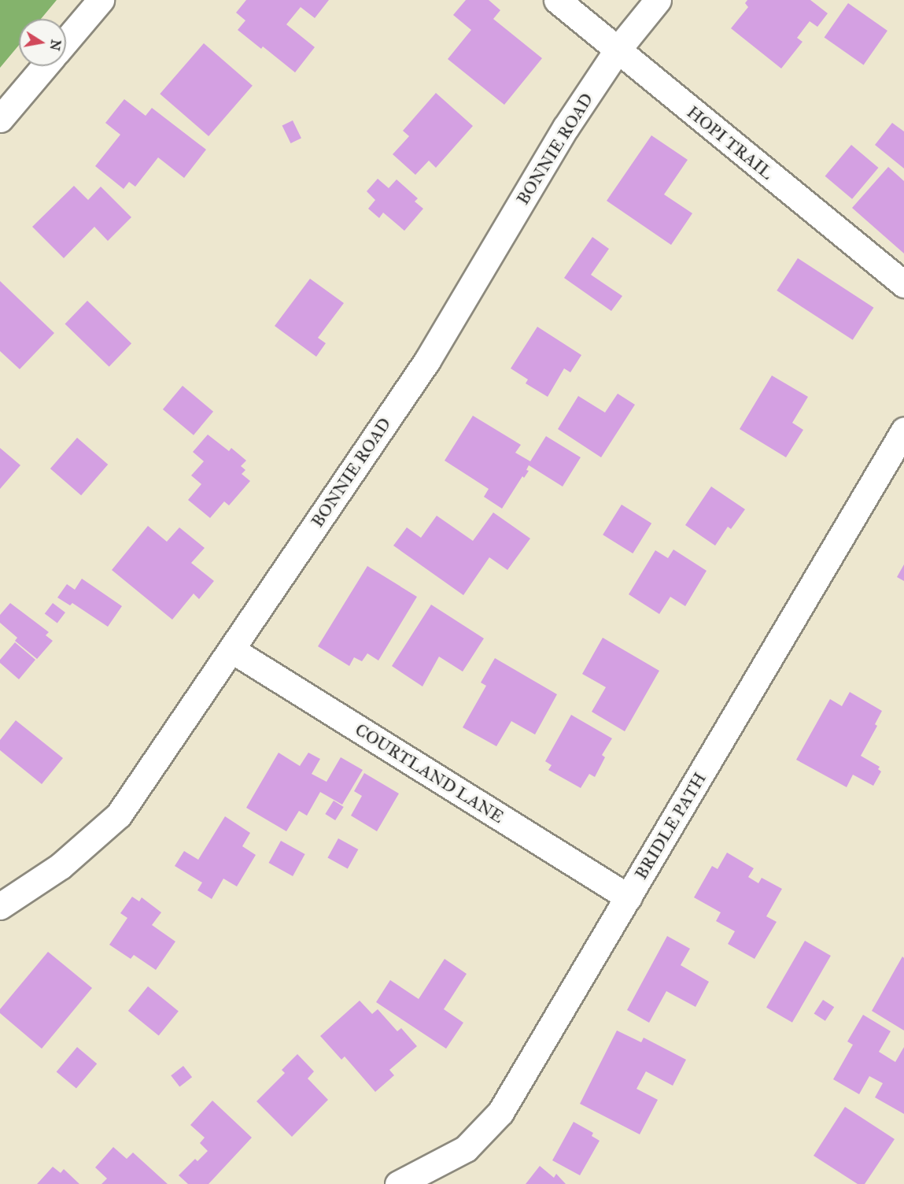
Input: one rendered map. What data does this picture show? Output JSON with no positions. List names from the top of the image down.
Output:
{
  "streets": {
    "street": [
      "HOPI TRAIL",
      "BONNIE ROAD",
      "COURTLAND LANE",
      "BRIDLE PATH"
    ]
  },
  "crossings": [
    ["HOPI TRAIL", "BONNIE ROAD"],
    ["BONNIE ROAD", "COURTLAND LANE"],
    ["COURTLAND LANE", "BRIDLE PATH"]
  ],
  "north": "right"
}
